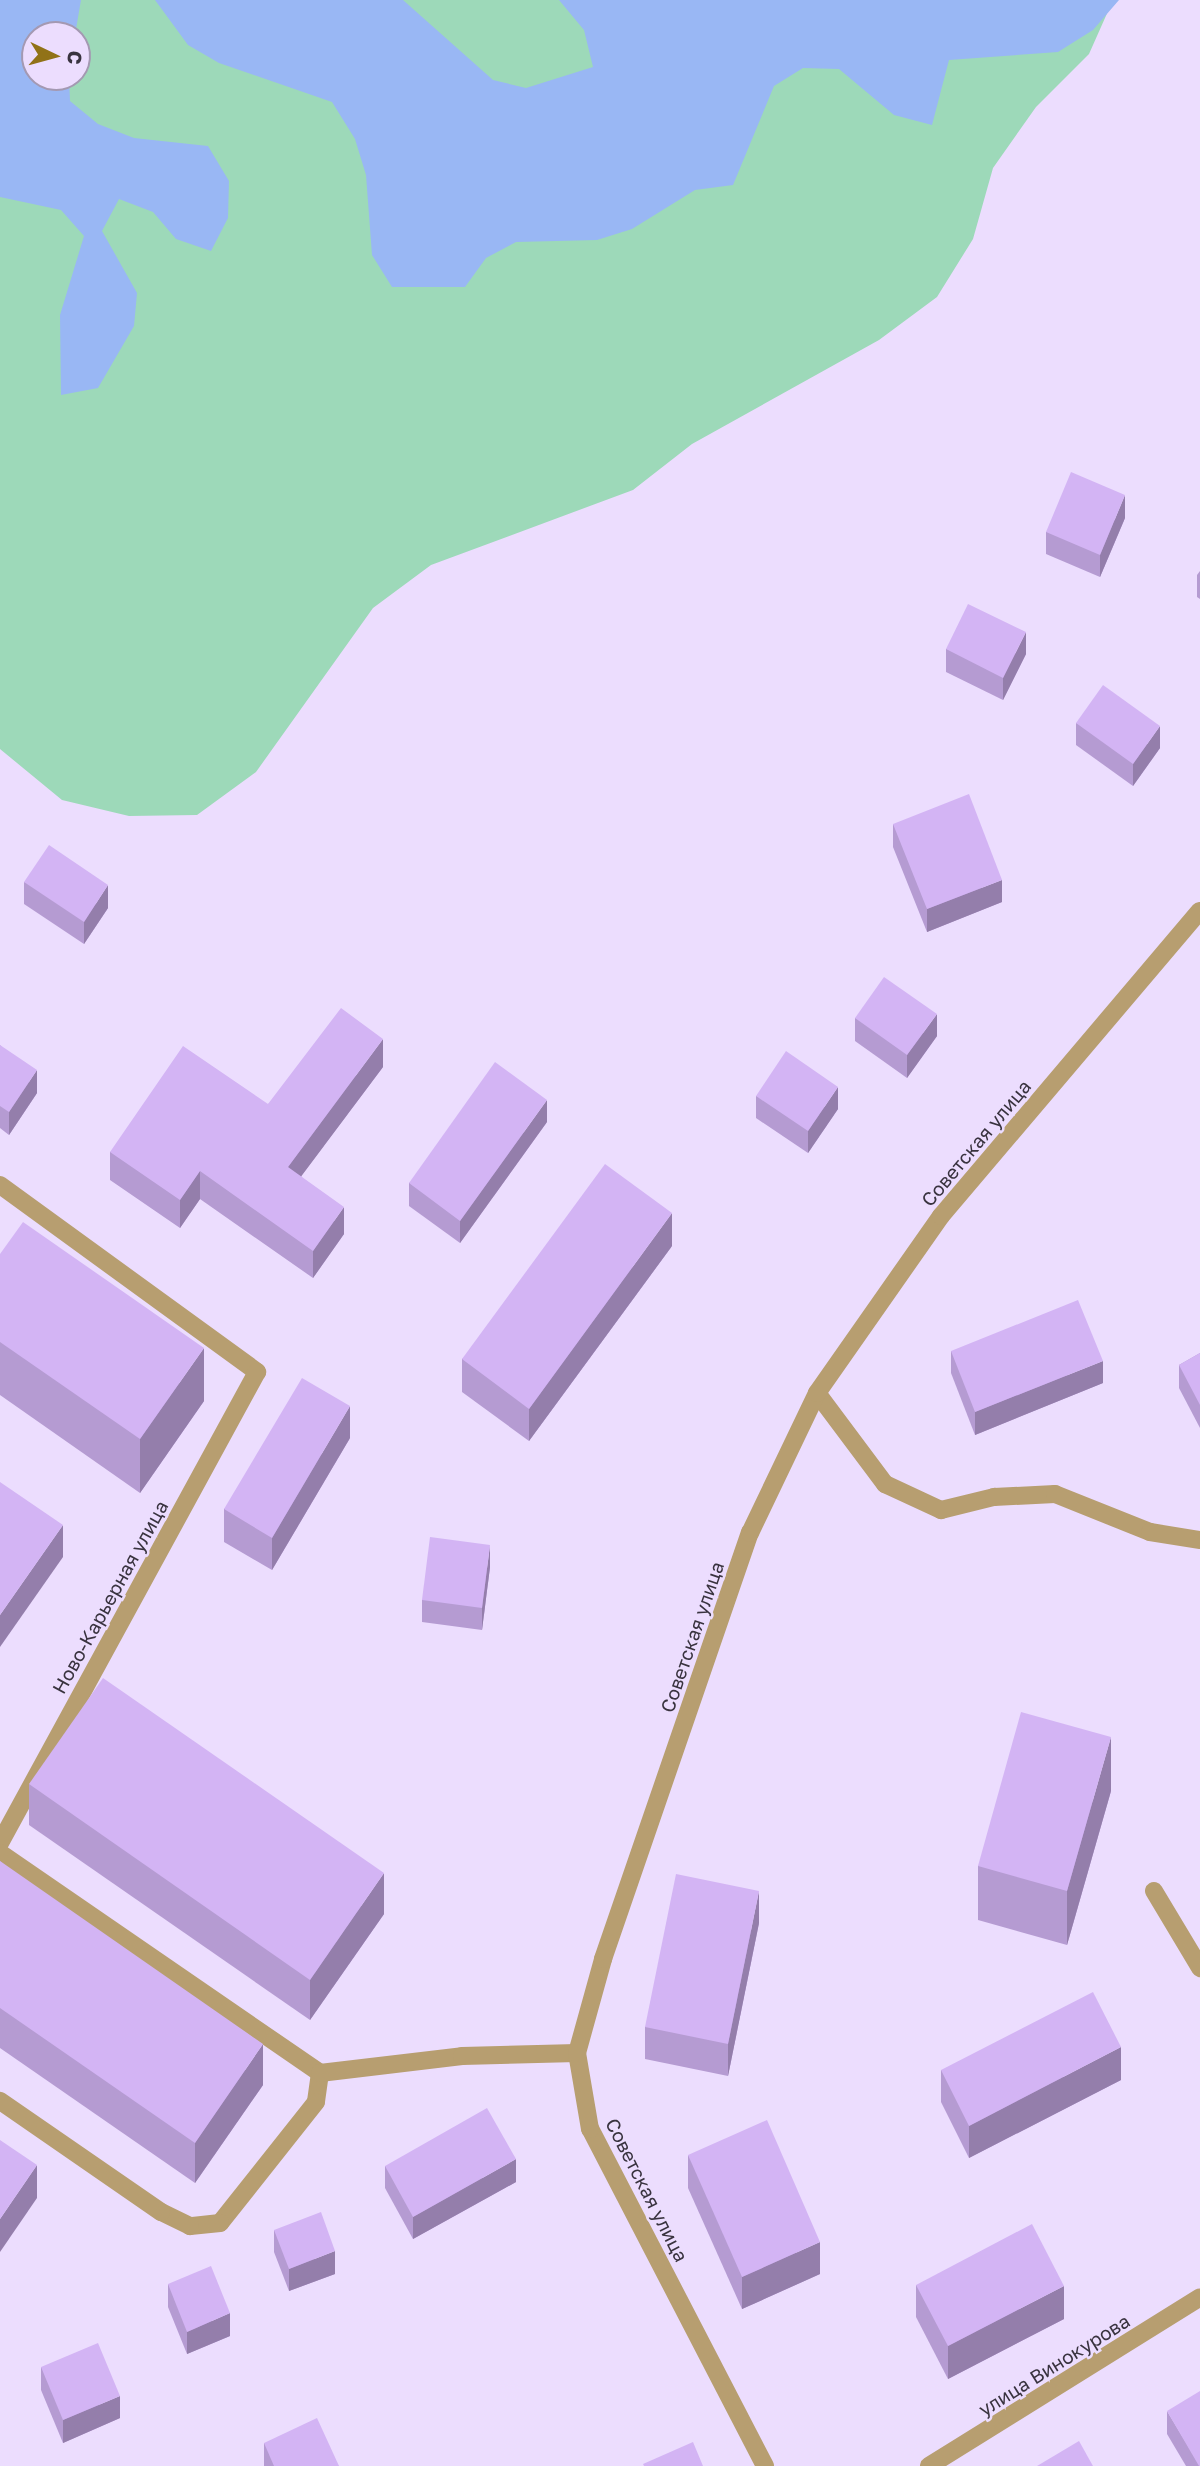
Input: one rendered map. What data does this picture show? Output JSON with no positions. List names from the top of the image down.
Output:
{
  "streets": {
    "street": ["Советская улица", "Ново-Карьерная улица", "улица Винокурова"]
  },
  "north": "right"
}
